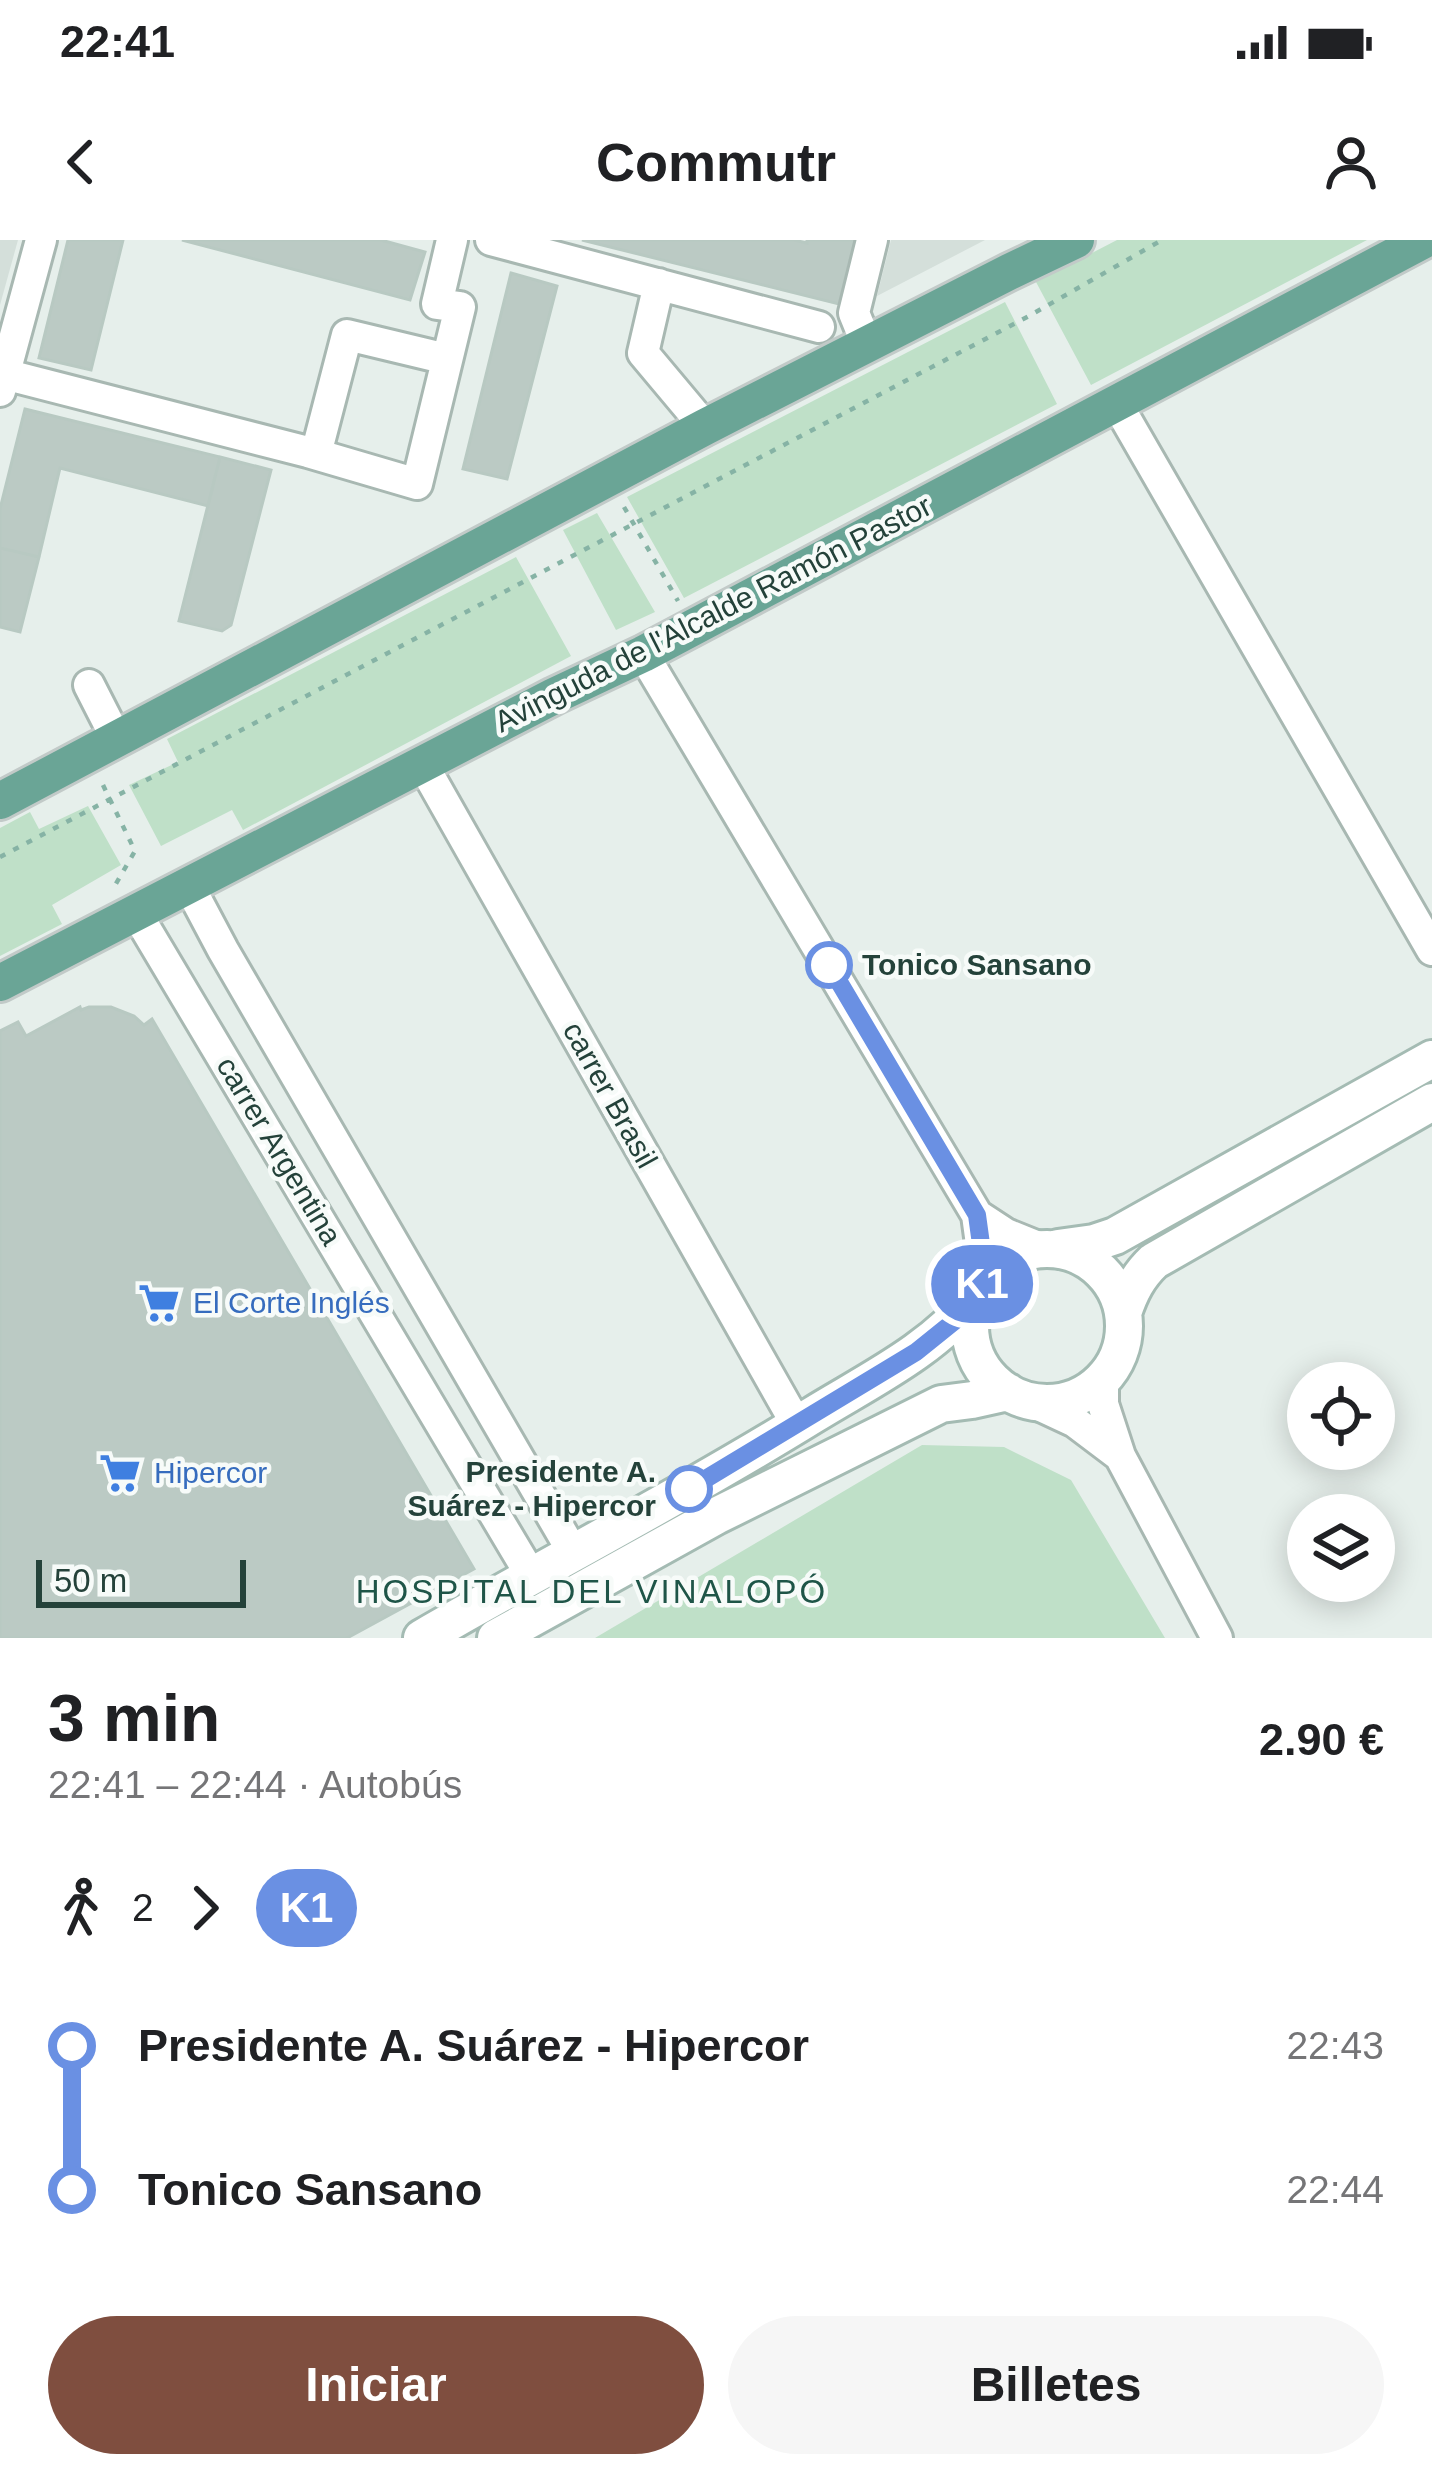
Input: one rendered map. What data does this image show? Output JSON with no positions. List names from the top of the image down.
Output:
{
  "streets": {
    "main road": ["Avinguda de l'Alcalde Ramón Pastor"],
    "street": ["carrer Brasil", "carrer Argentina"]
  },
  "crossings": [
    ["Avinguda de l'Alcalde Ramón Pastor", "carrer Brasil"],
    ["Avinguda de l'Alcalde Ramón Pastor", "carrer Argentina"]
  ],
  "districts": ["HOSPITAL DEL VINALOPÓ"],
  "places": {
    "other": ["Tonico Sansano", "Presidente A. Suárez - Hipercor"],
    "supermarket": ["El Corte Inglés", "Hipercor"]
  },
  "lines": ["bus line K1"],
  "scale_bar": "50 m",
  "page": {
    "status": "22:41",
    "header": "Commutr",
    "on_map": "K1",
    "scale": "50 m",
    "heading": ["3 min", "22:41 – 22:44 · Autobús", "2.90 €"],
    "legs": ["2", "K1"],
    "list": [
      {
        "name": "Presidente A. Suárez - Hipercor",
        "value": "22:43"
      },
      {
        "name": "Tonico Sansano",
        "value": "22:44"
      }
    ],
    "buttons": ["Iniciar", "Billetes"]
  }
}
